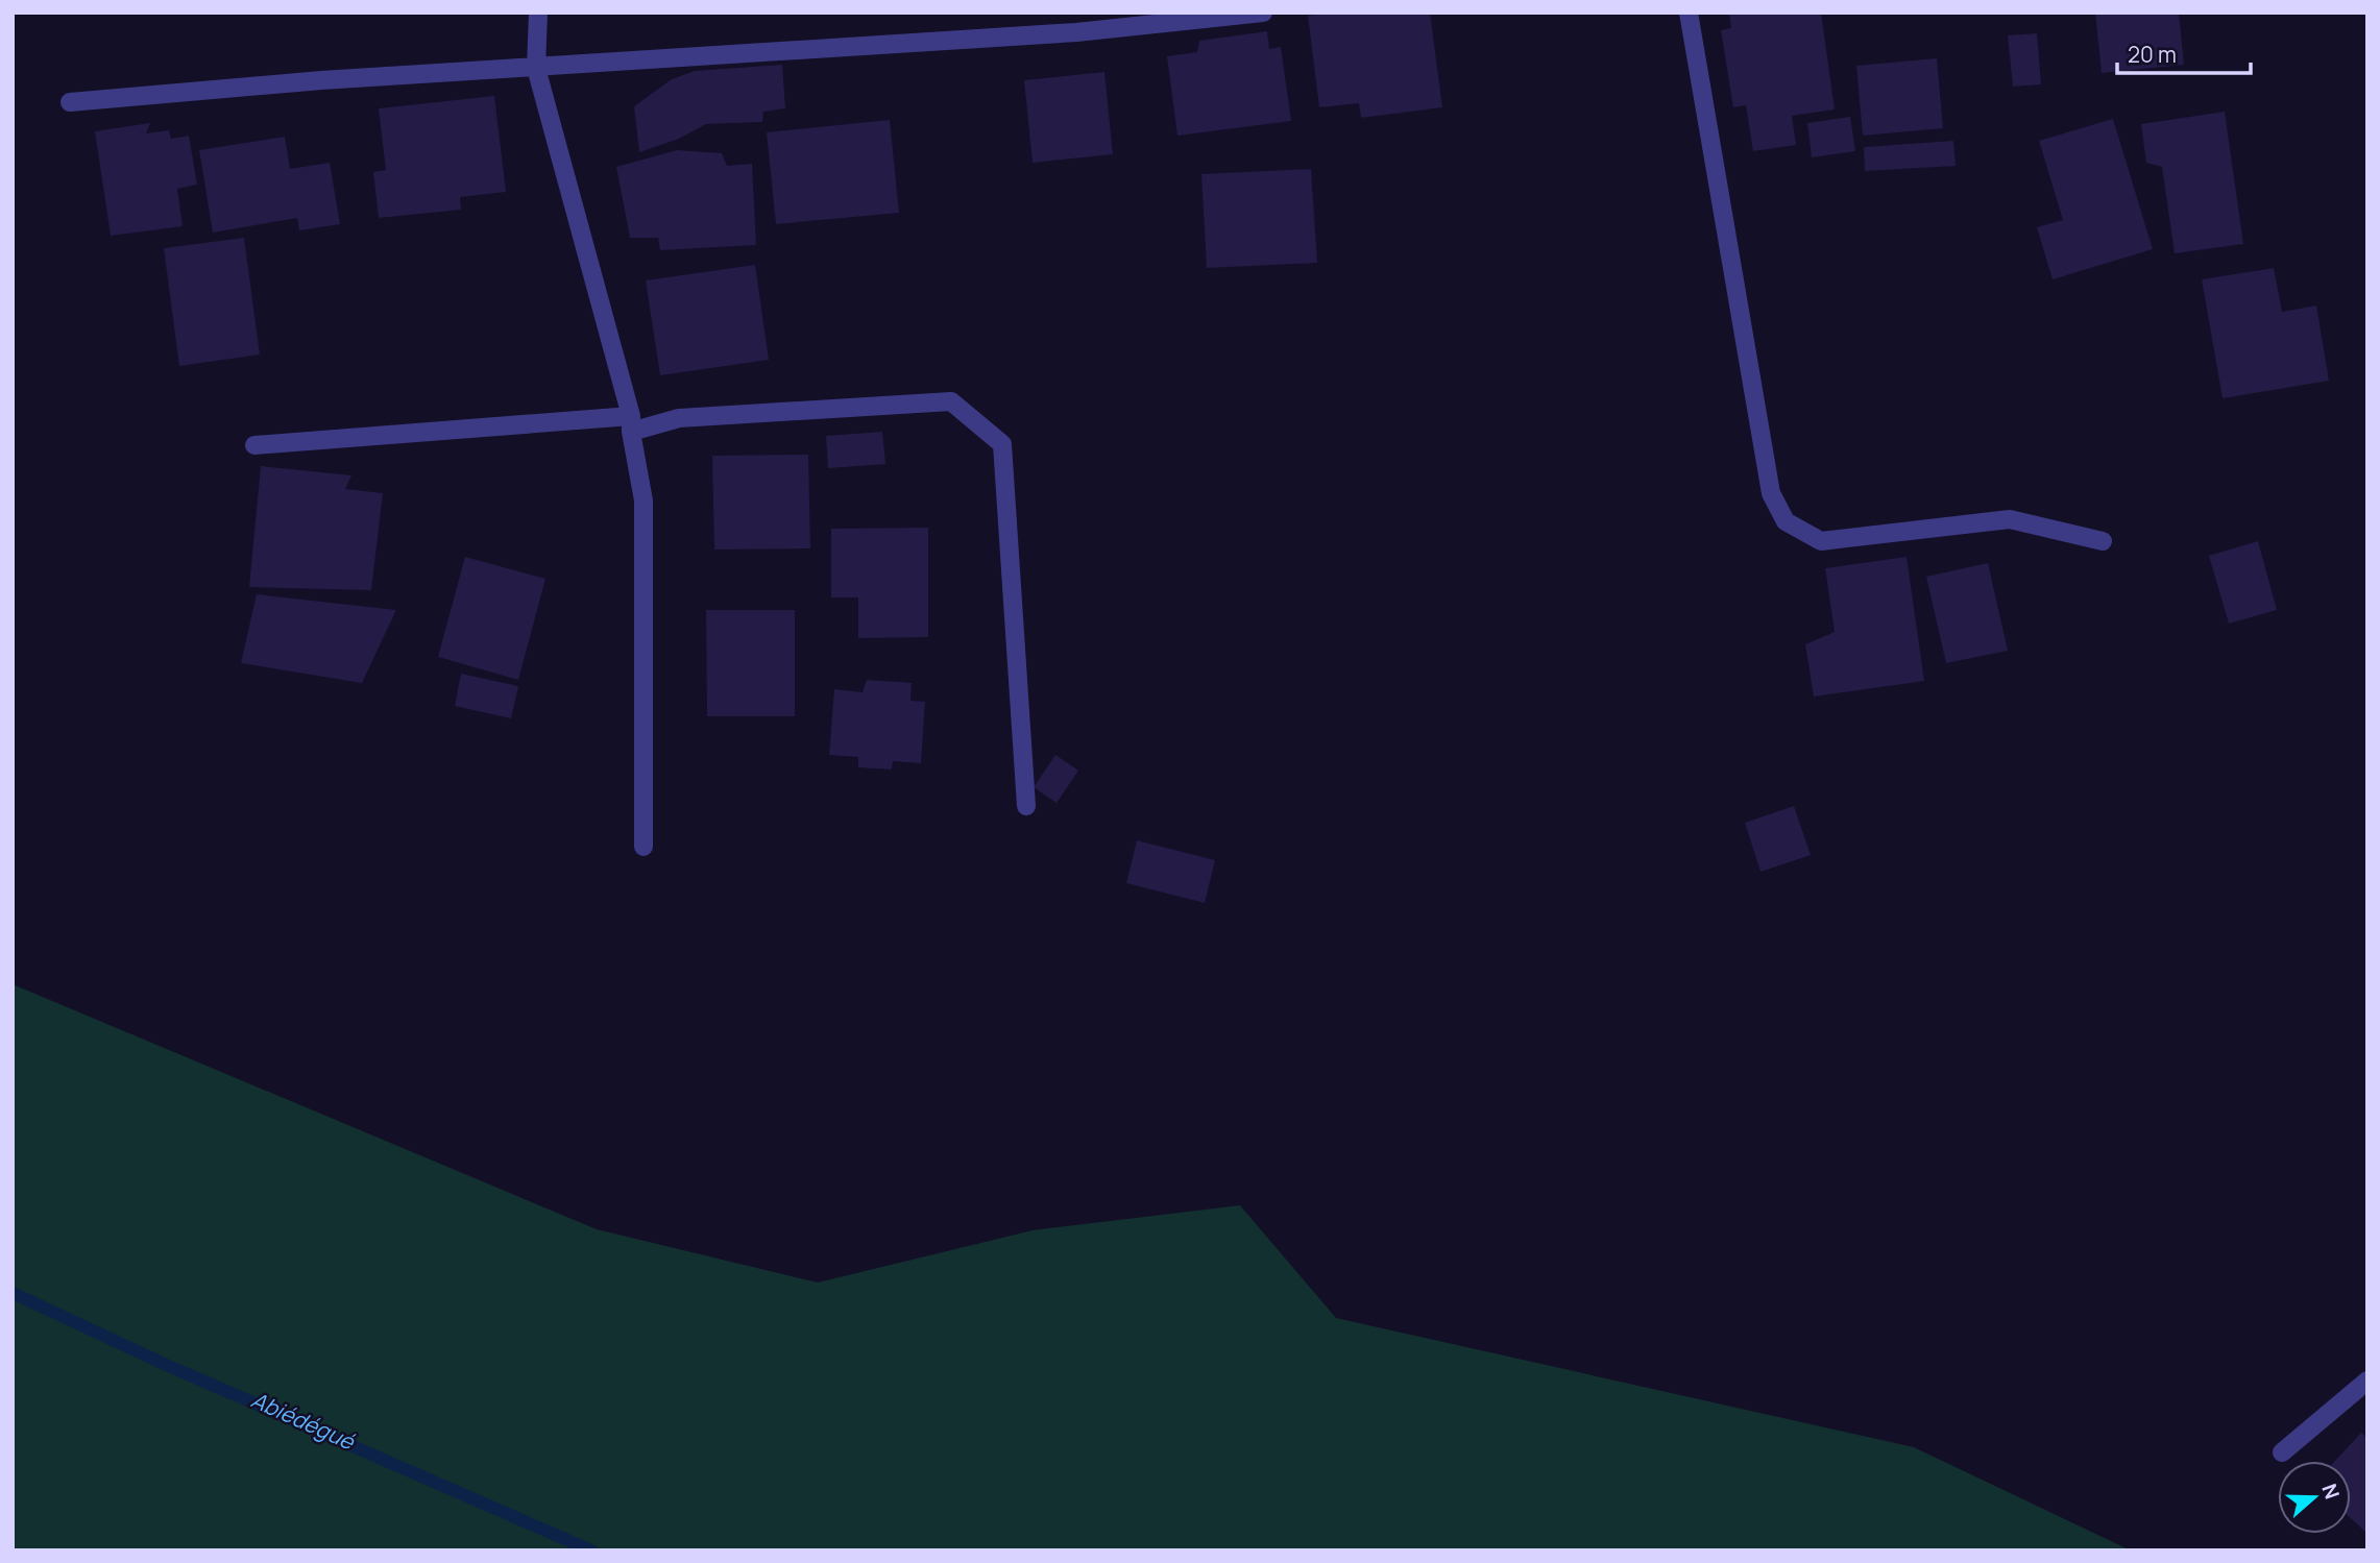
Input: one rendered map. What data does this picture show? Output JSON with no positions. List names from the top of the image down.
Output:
{
  "water": ["Abiédégué"],
  "scale_bar": "20 m",
  "north": "right"
}
